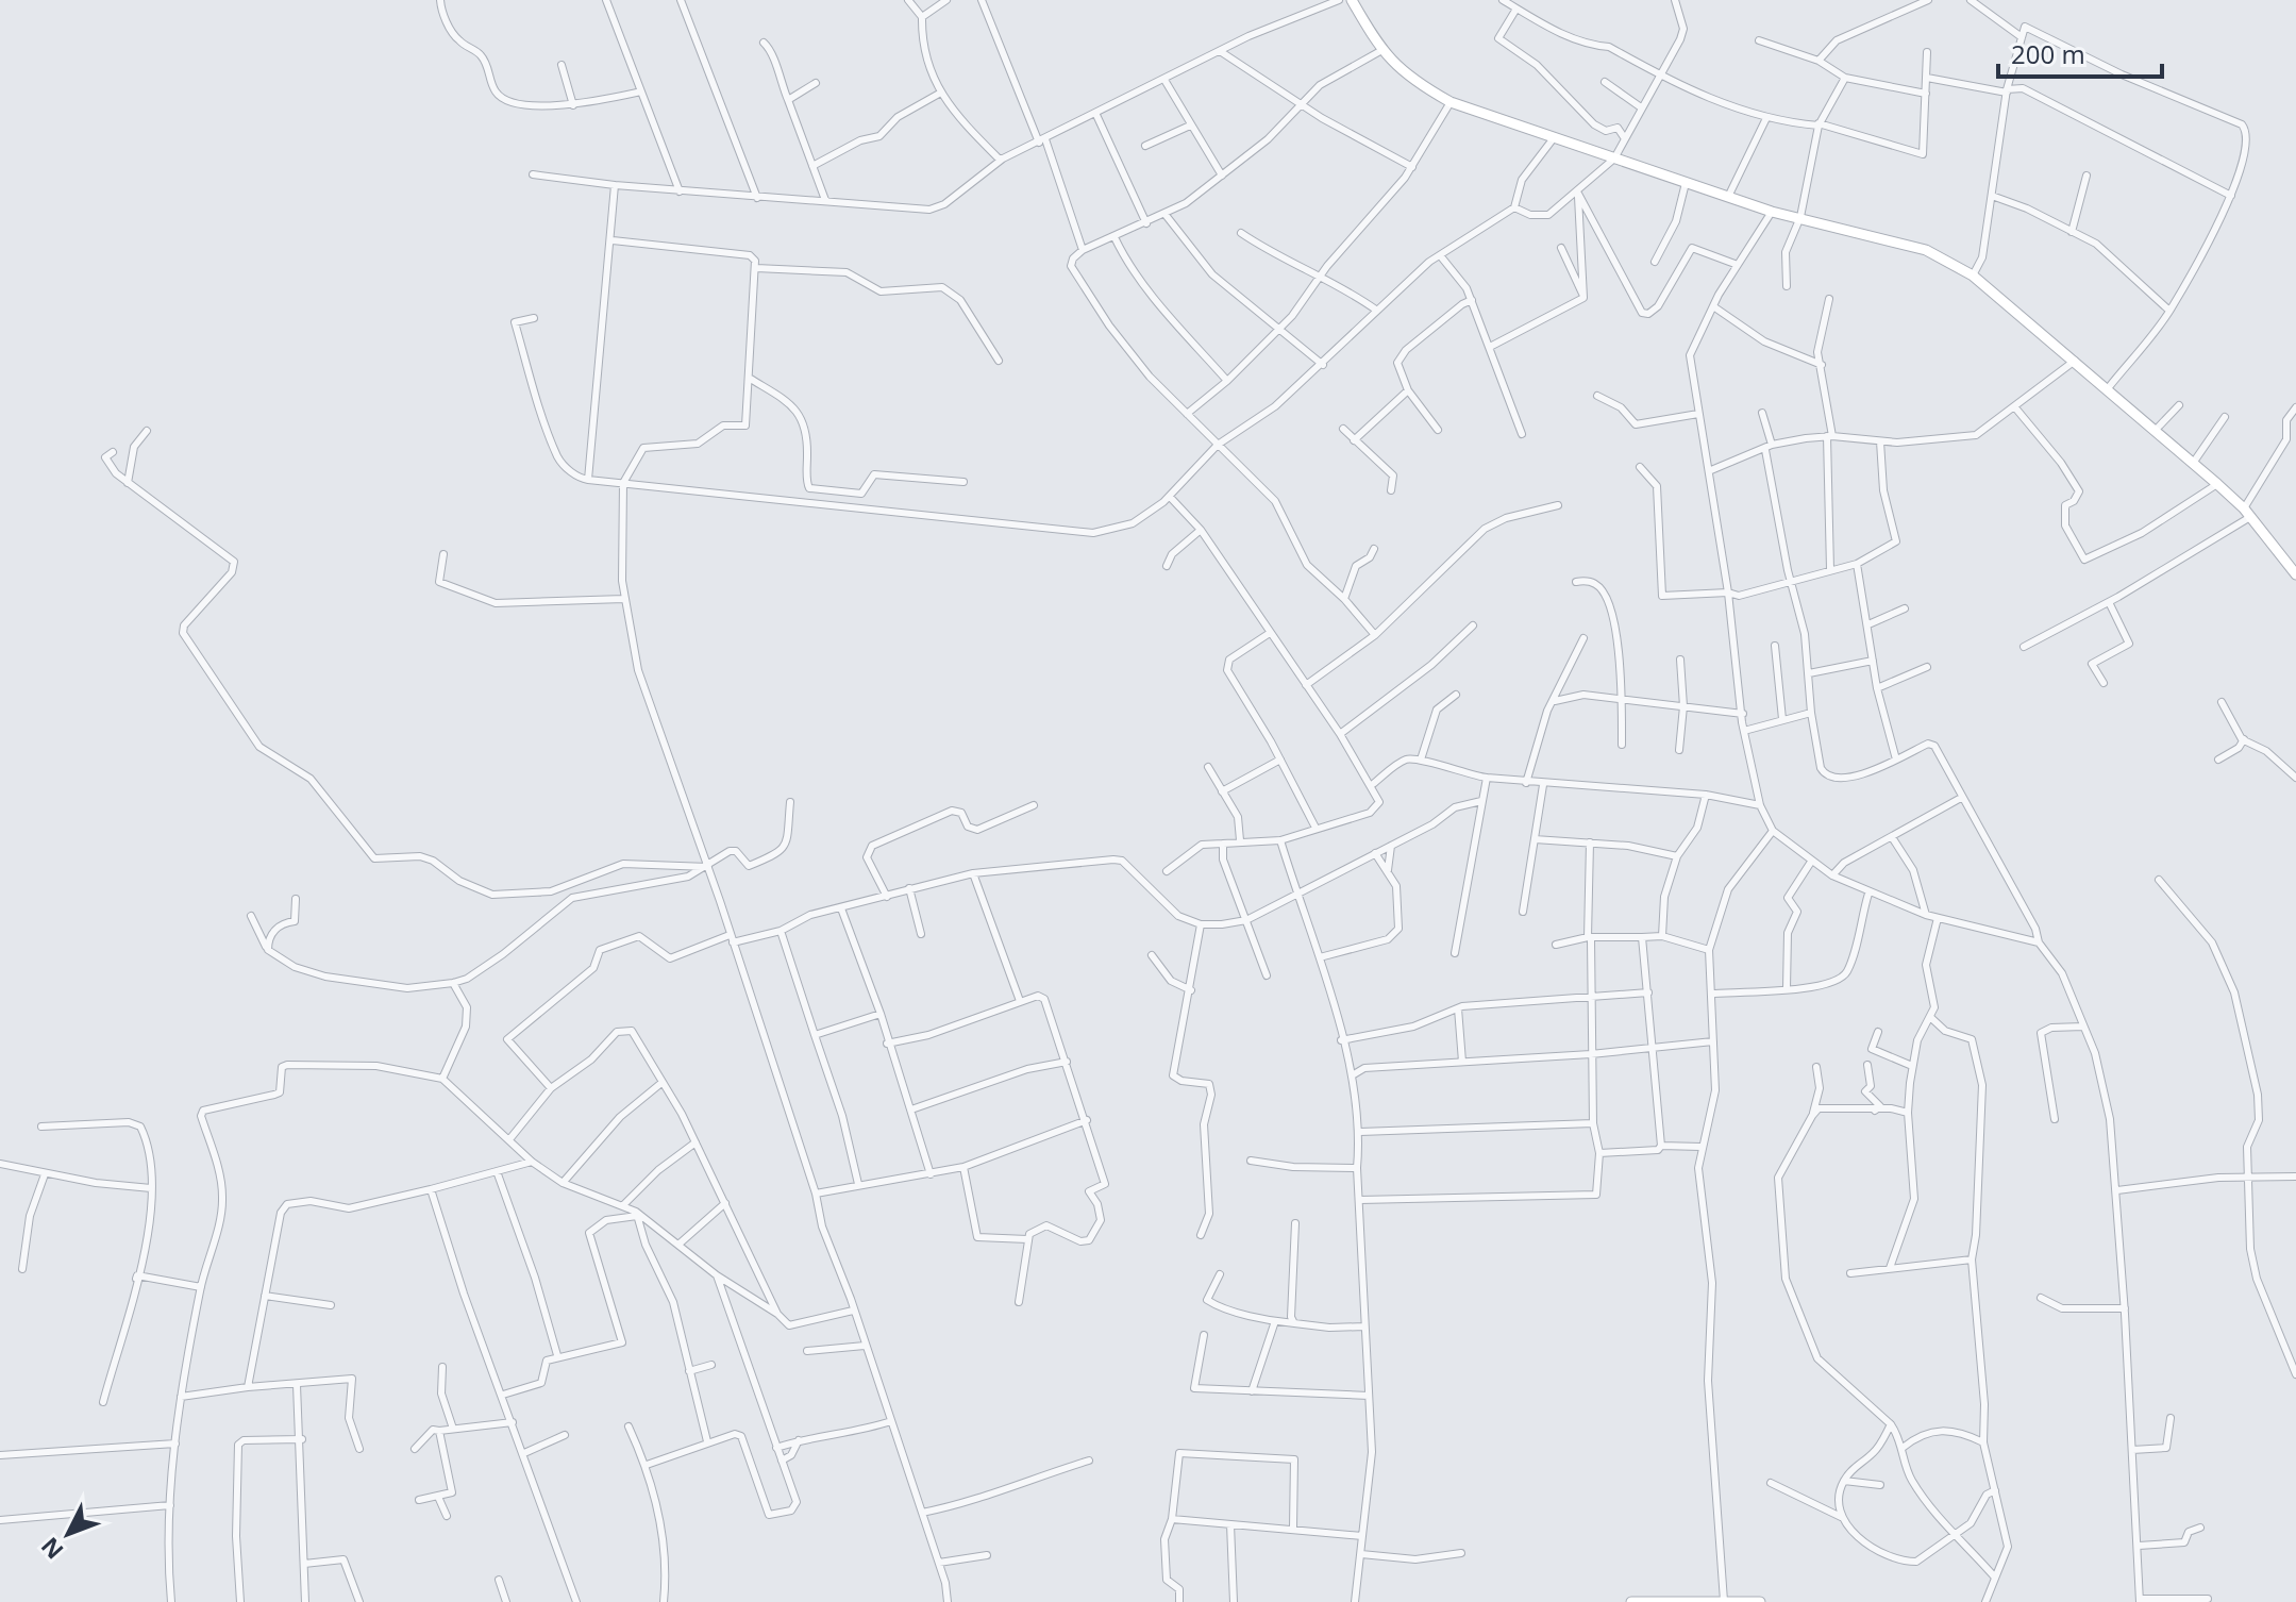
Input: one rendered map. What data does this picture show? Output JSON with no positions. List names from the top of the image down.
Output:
{
  "scale_bar": "200 m",
  "north": "bottom left"
}
